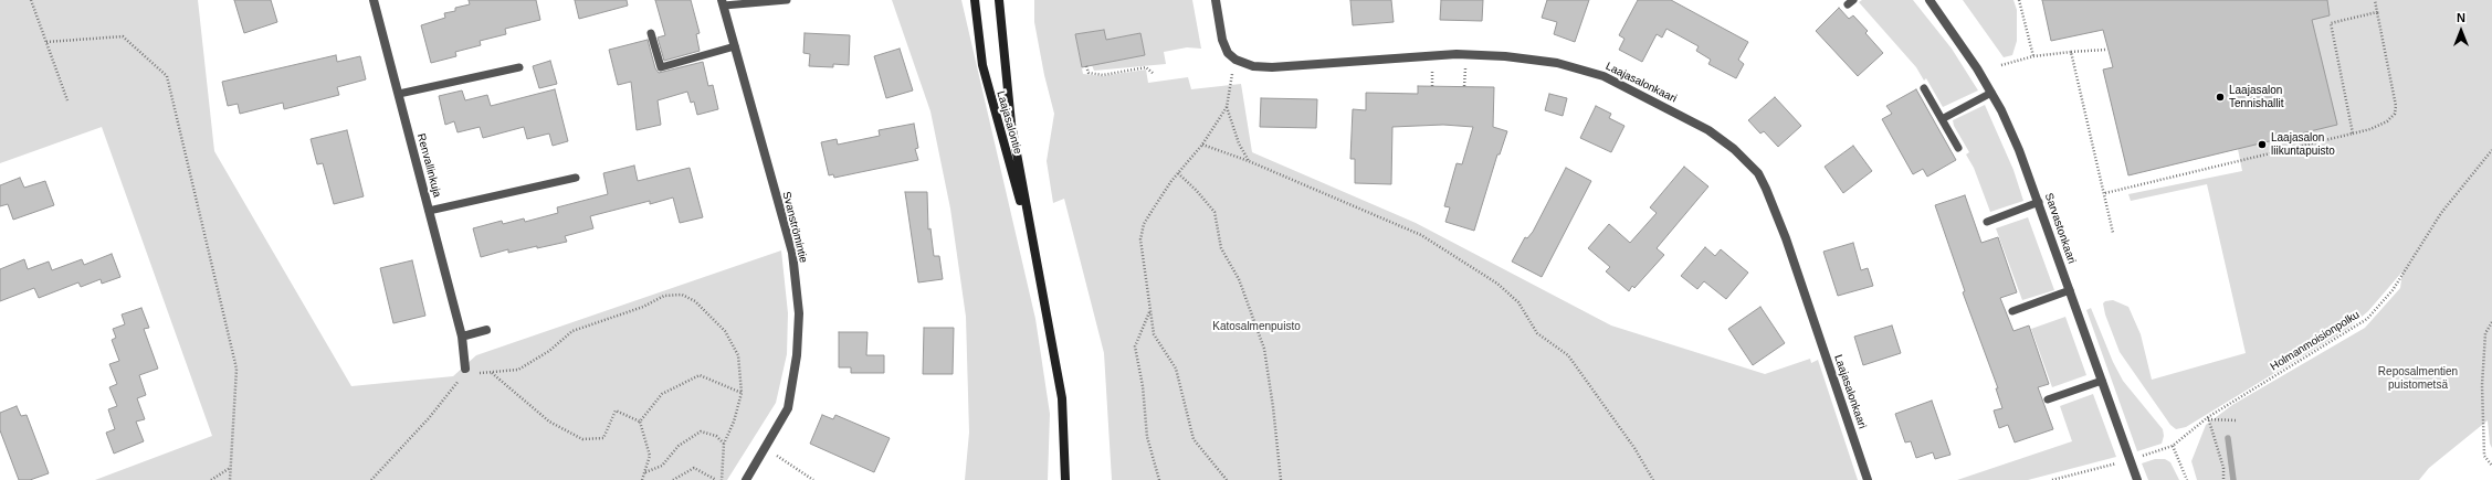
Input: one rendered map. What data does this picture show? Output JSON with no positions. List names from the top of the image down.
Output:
{
  "streets": {
    "main road": ["Laajasalontie"],
    "street": [
      "Laajasalonkaari",
      "Renvallinkuja",
      "Svanströmintie",
      "Sarvastonkaari"
    ],
    "path": ["Holmanmoisionpolku"]
  },
  "parks": ["Katosalmenpuisto", "Reposalmentien puistometsä"],
  "places": ["Laajasalon Tennishallit", "Laajasalon liikuntapuisto"],
  "north": "top"
}
